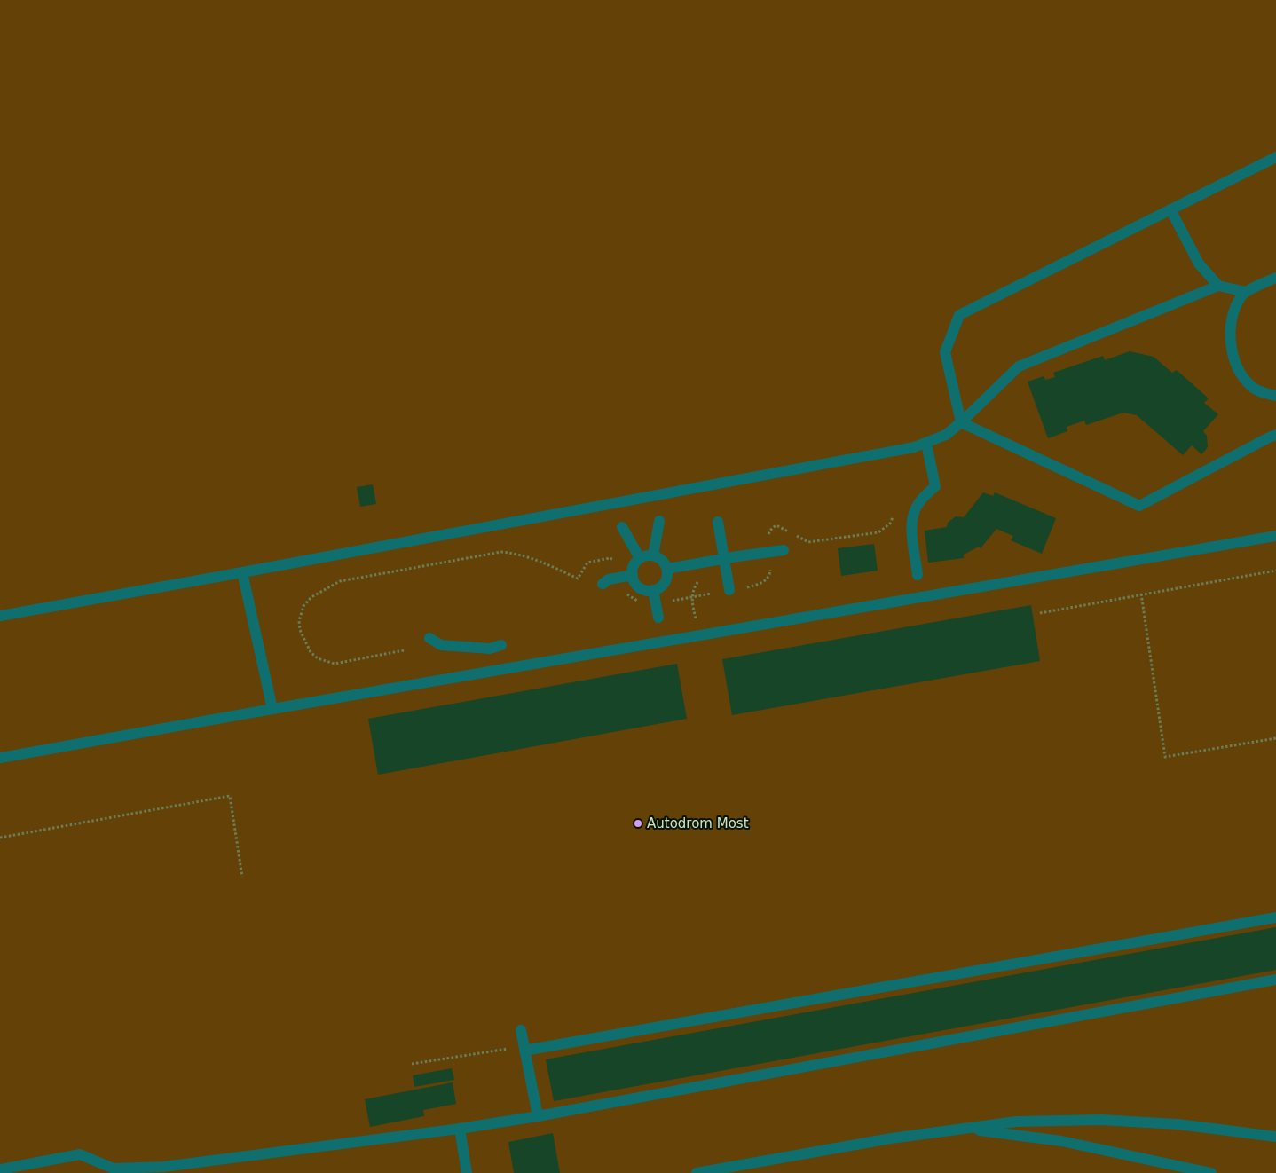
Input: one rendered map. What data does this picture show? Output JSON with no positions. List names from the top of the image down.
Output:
{
  "places": ["Autodrom Most"]
}
